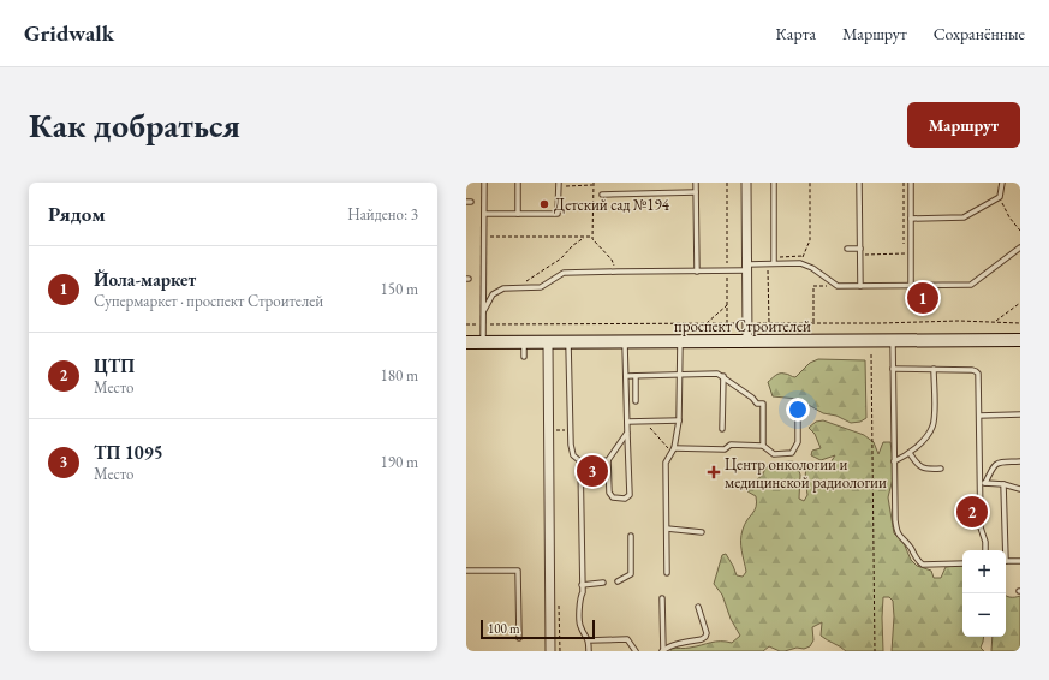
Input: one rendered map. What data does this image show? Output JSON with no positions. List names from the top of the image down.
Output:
{
  "streets": {
    "main road": ["проспект Строителей"]
  },
  "places": {
    "other": ["Детский сад №194"],
    "health": ["Центр онкологии и медицинской радиологии"]
  },
  "scale_bar": "100 m",
  "page": {
    "header": "Gridwalk",
    "nav": ["Карта", "Маршрут", "Сохранённые"],
    "buttons": "Маршрут",
    "title": "Как добраться",
    "heading": ["Рядом", "Найдено: 3"],
    "list": [
      {
        "mark": "1",
        "name": "Йола-маркет",
        "note": "Супермаркет · проспект Строителей",
        "value": "150 m"
      },
      {
        "mark": "2",
        "name": "ЦТП",
        "note": "Место",
        "value": "180 m"
      },
      {
        "mark": "3",
        "name": "ТП 1095",
        "note": "Место",
        "value": "190 m"
      }
    ],
    "pins": ["1", "3", "2"],
    "map_buttons": ["+", "−"],
    "scale": "100 m"
  }
}
